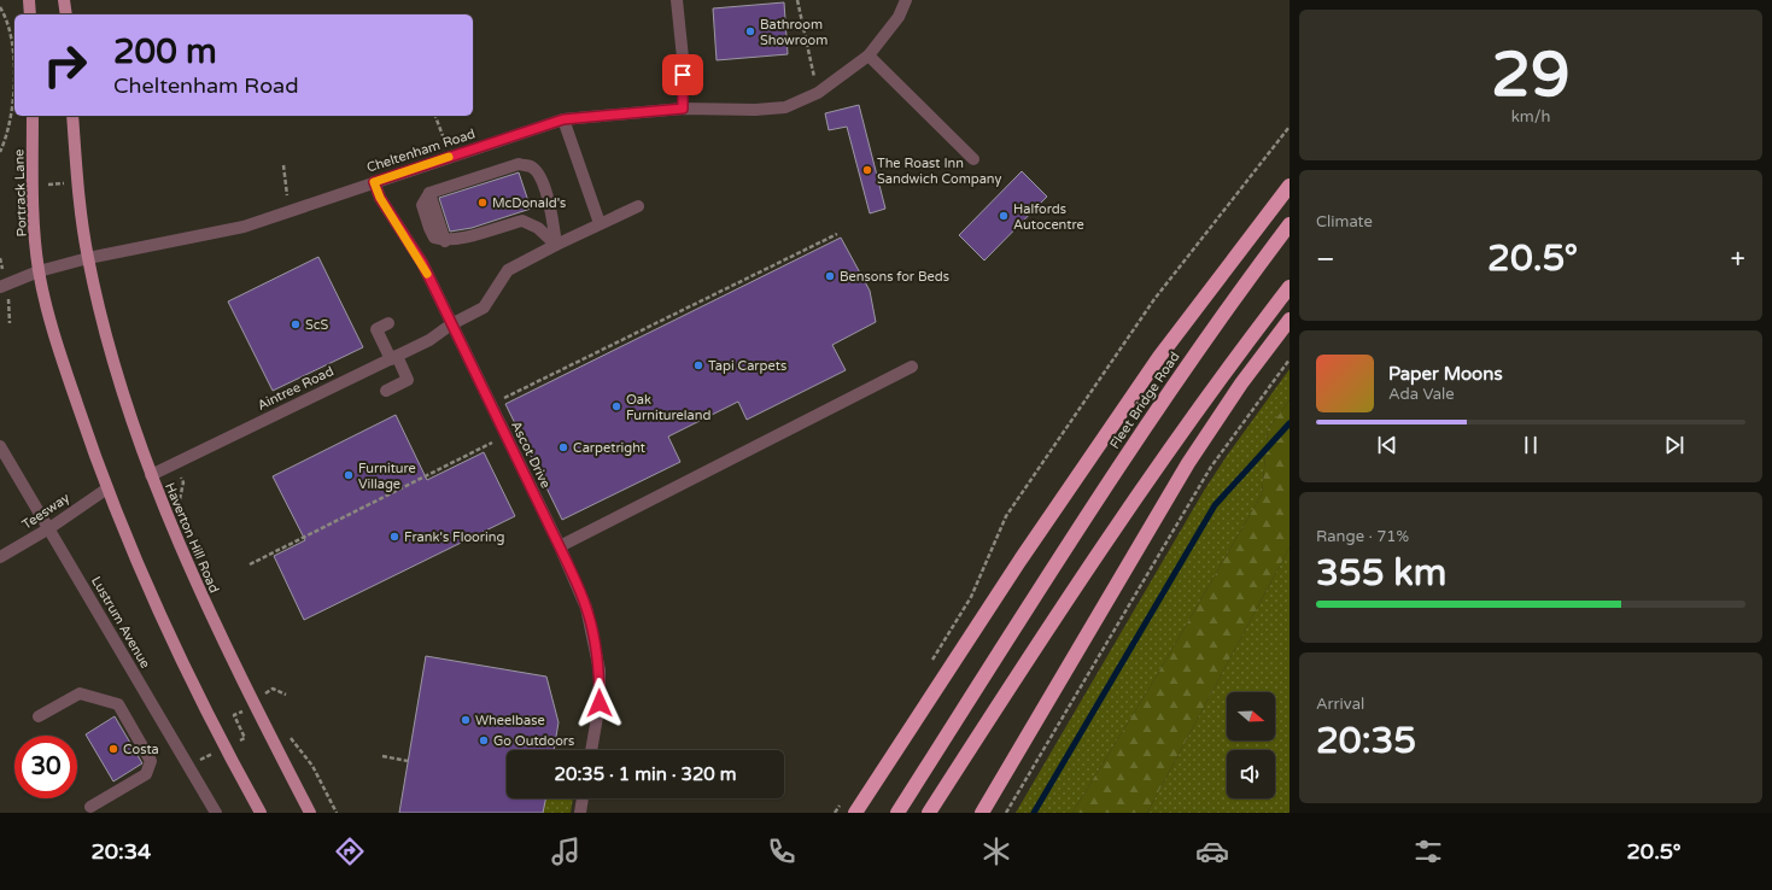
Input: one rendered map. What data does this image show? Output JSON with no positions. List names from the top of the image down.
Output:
{
  "streets": {
    "highway": ["Fleet Bridge Road"],
    "main road": ["Portrack Lane", "Haverton Hill Road"],
    "street": [
      "Cheltenham Road",
      "Aintree Road",
      "Ascot Drive",
      "Teesway",
      "Lustrum Avenue"
    ]
  },
  "crossings": [
    ["Cheltenham Road", "Portrack Lane"],
    ["Cheltenham Road", "Ascot Drive"],
    ["Cheltenham Road", "Haverton Hill Road"],
    ["Aintree Road", "Ascot Drive"],
    ["Aintree Road", "Haverton Hill Road"],
    ["Teesway", "Lustrum Avenue"]
  ],
  "places": [
    "Bathroom Showroom",
    "The Roast Inn Sandwich Company",
    "McDonald's",
    "Halfords Autocentre",
    "Bensons for Beds",
    "ScS",
    "Tapi Carpets",
    "Oak Furnitureland",
    "Carpetright",
    "Furniture Village",
    "Frank's Flooring",
    "Wheelbase",
    "Go Outdoors",
    "Costa"
  ],
  "north": "right",
  "page": {
    "tile": [
      ["29", "km/h"],
      "Climate",
      ["Range · 71%", "355 km"],
      ["Arrival", "20:35"]
    ],
    "turn": ["200 m", "Cheltenham Road"],
    "heat": ["−", "20.5°", "+"],
    "song": ["Paper Moons", "Ada Vale"],
    "limit": "30",
    "trip": "20:35 · 1 min · 320 m",
    "tabs": ["20:34", "20.5°"]
  }
}
